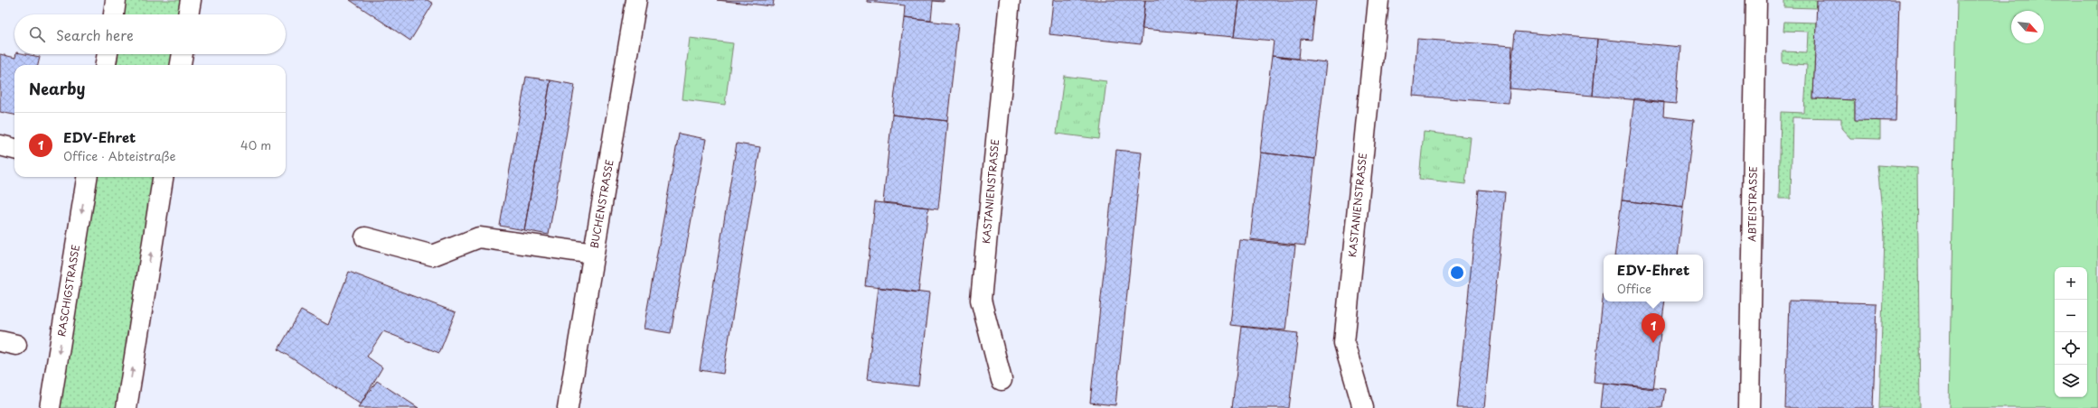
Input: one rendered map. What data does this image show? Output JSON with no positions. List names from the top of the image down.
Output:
{
  "streets": {
    "street": [
      "KASTANIENSTRASSE",
      "BUCHENSTRASSE",
      "ABTEISTRASSE",
      "RASCHIGSTRASSE"
    ]
  },
  "north": "bottom right",
  "page": {
    "search": "Search here",
    "heading": "Nearby",
    "list": [
      {
        "mark": "1",
        "name": "EDV-Ehret",
        "note": "Office · Abteistraße",
        "value": "40 m"
      }
    ],
    "popup": ["EDV-Ehret", "Office"],
    "map_buttons": ["+", "−"],
    "pins": "1"
  }
}
